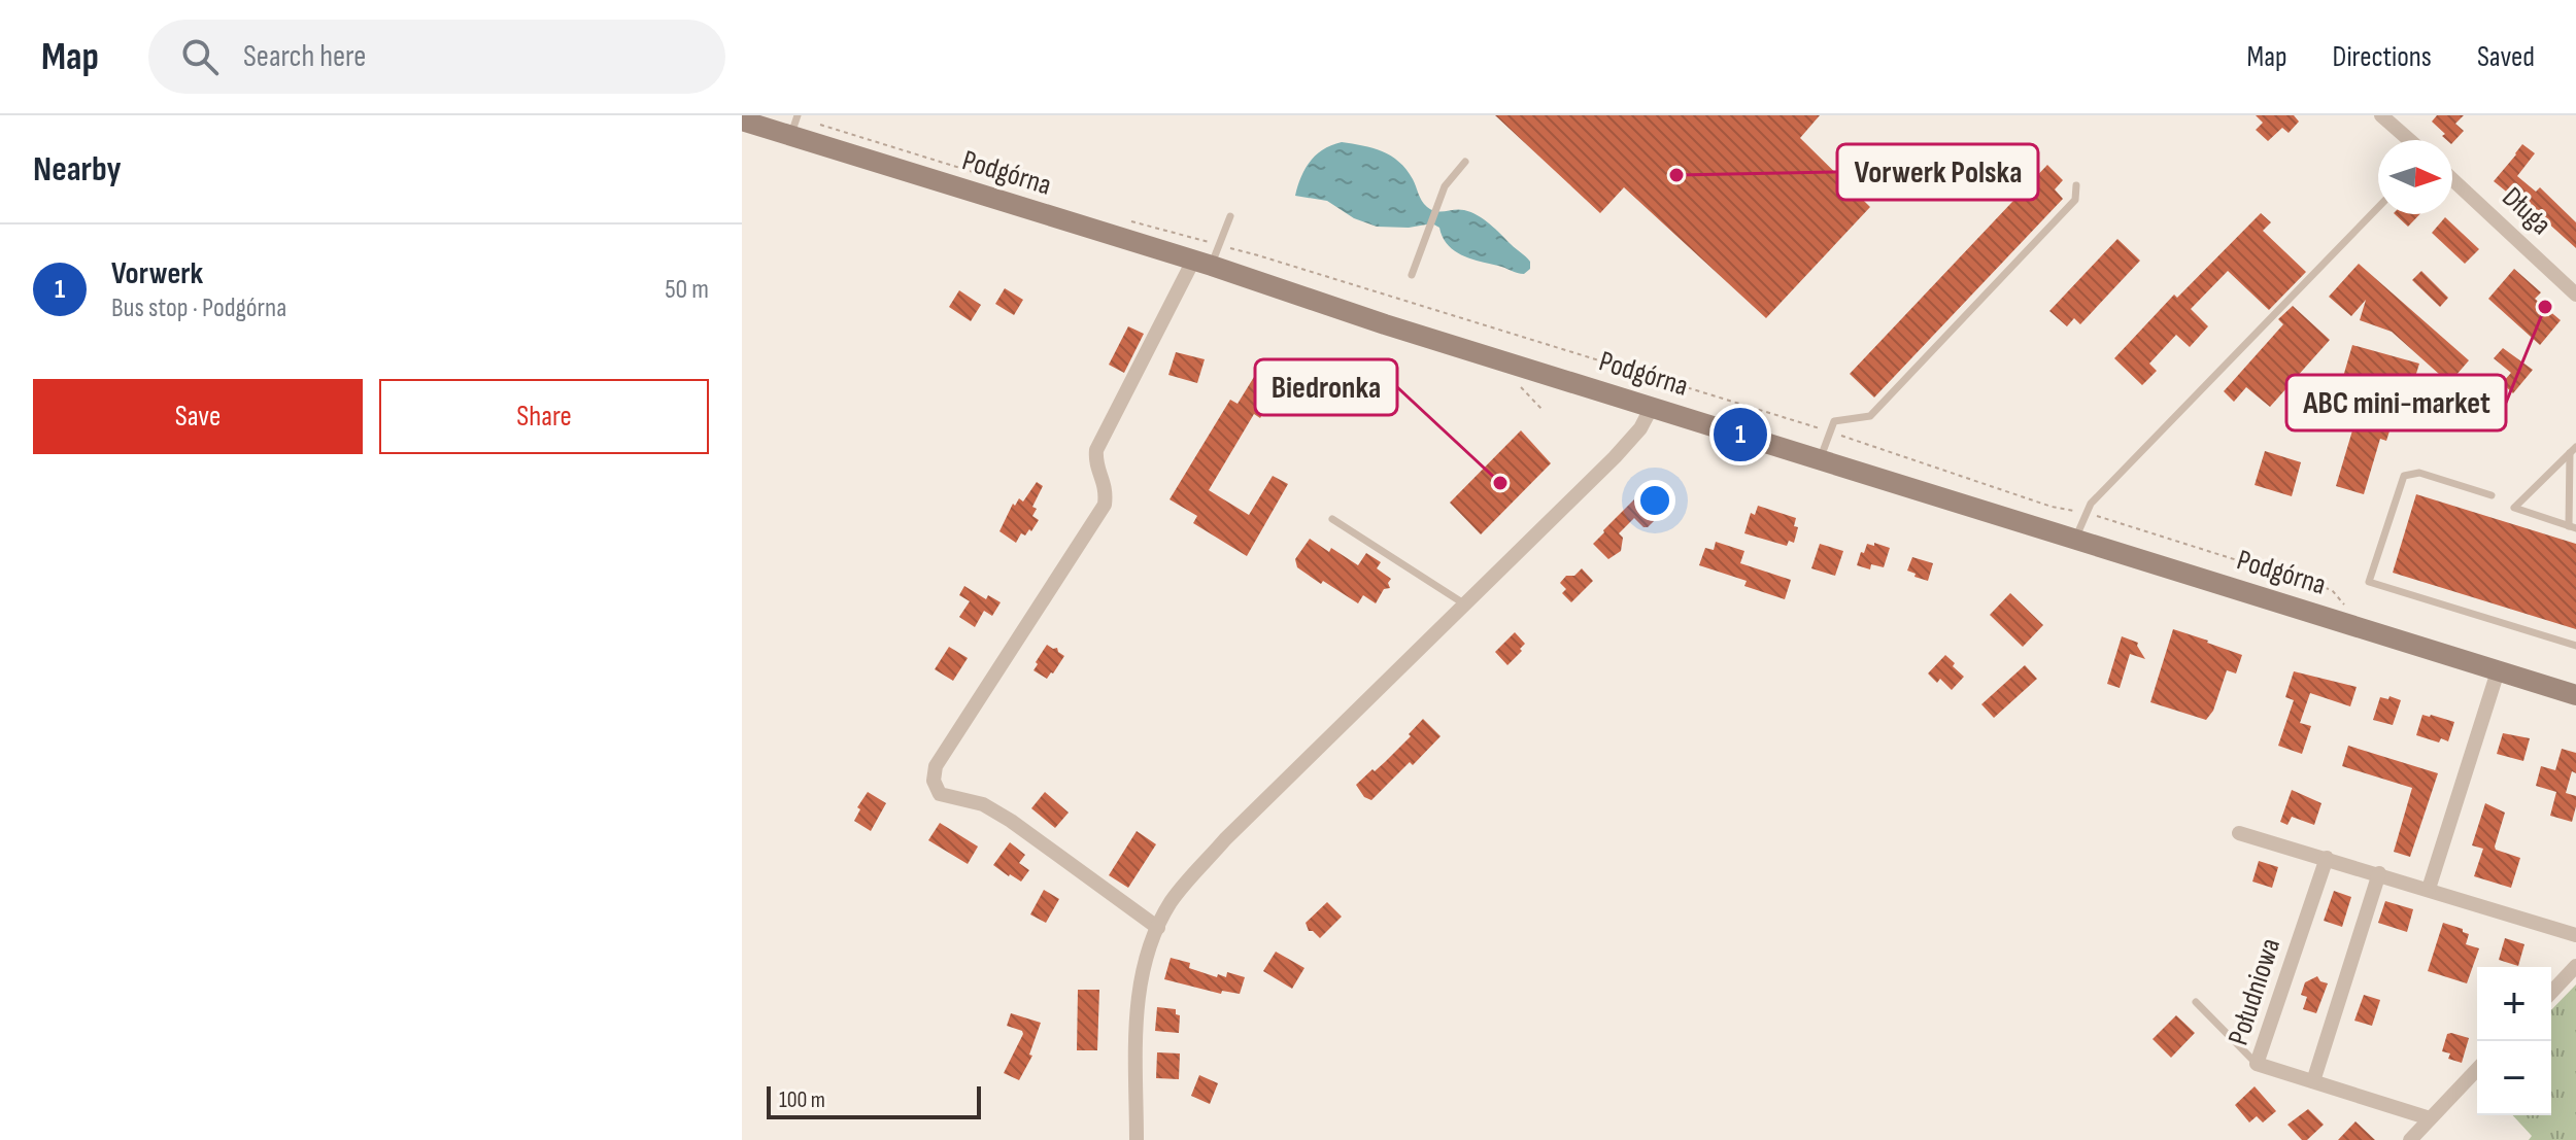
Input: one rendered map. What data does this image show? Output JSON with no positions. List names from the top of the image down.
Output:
{
  "streets": {
    "main road": ["Podgórna"],
    "street": ["Długa", "Południowa"]
  },
  "places": ["Vorwerk Polska", "ABC mini-market", "Biedronka"],
  "scale_bar": "100 m",
  "north": "right",
  "page": {
    "header": "Map",
    "search": "Search here",
    "nav": ["Map", "Directions", "Saved"],
    "heading": "Nearby",
    "list": [
      {
        "mark": "1",
        "name": "Vorwerk",
        "note": "Bus stop · Podgórna",
        "value": "50 m"
      }
    ],
    "buttons": ["Save", "Share"],
    "pins": "1",
    "map_buttons": ["+", "−"],
    "scale": "100 m"
  }
}
